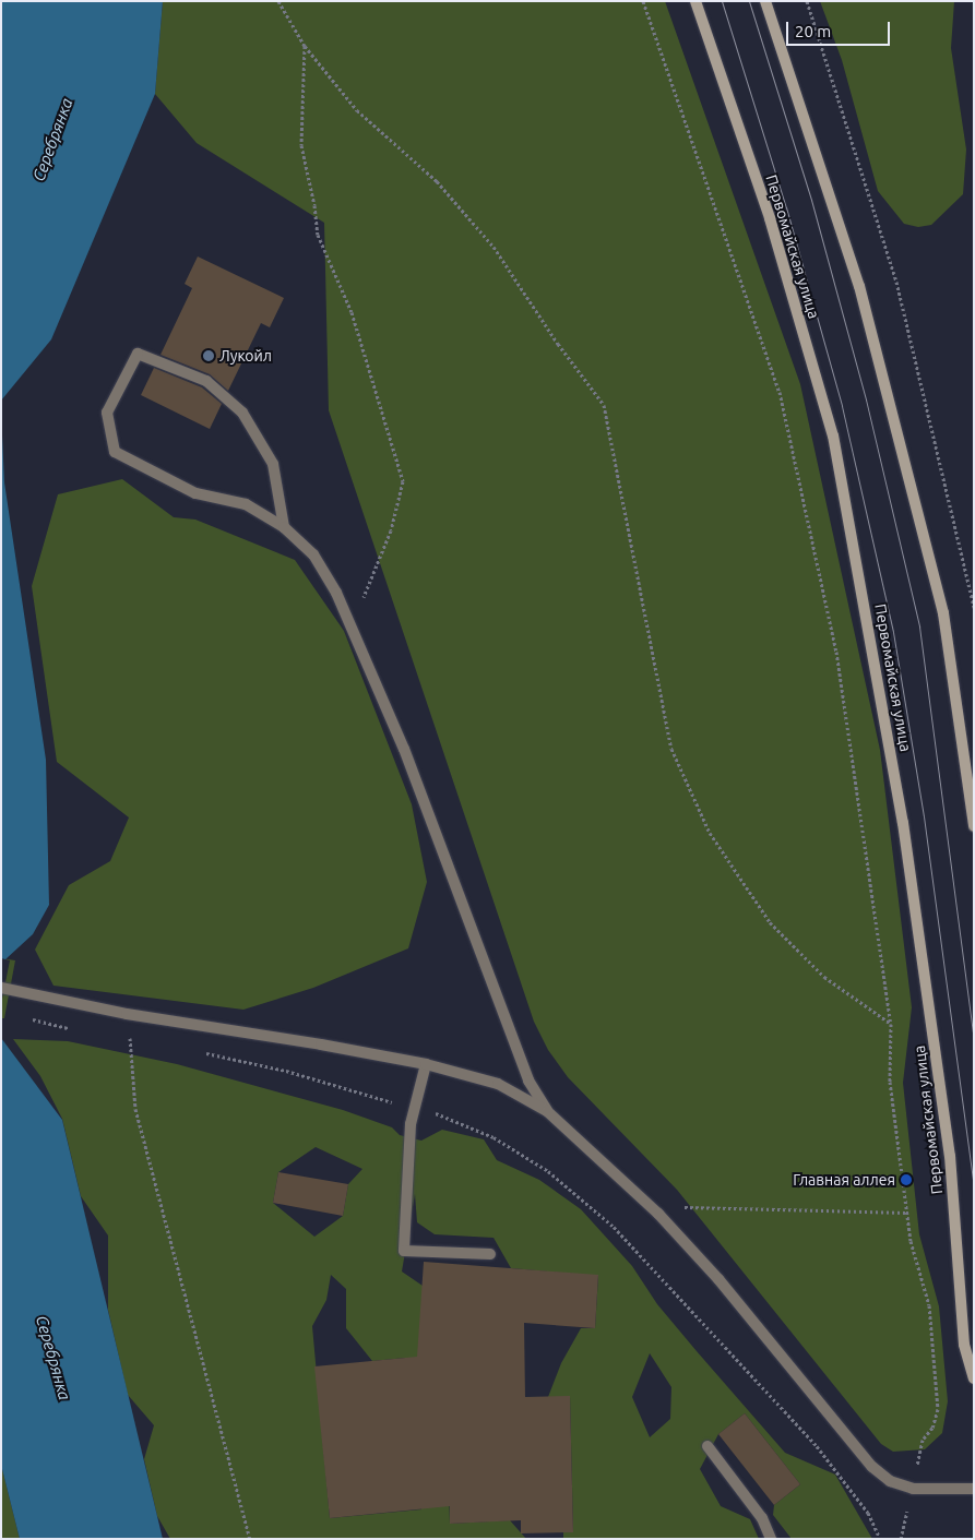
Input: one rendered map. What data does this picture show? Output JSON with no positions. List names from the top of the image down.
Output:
{
  "streets": {
    "main road": ["Первомайская улица"]
  },
  "water": ["Серебрянка"],
  "places": ["Лукойл", "Главная аллея"],
  "scale_bar": "20 m"
}
